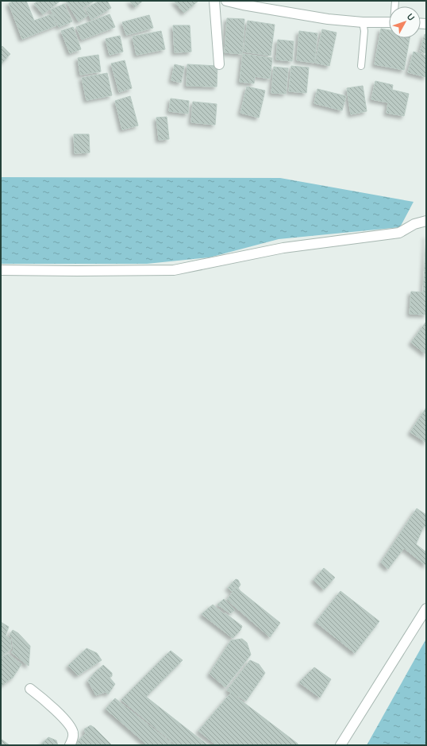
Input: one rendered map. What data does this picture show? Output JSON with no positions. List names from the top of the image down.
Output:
{
  "north": "top right"
}
